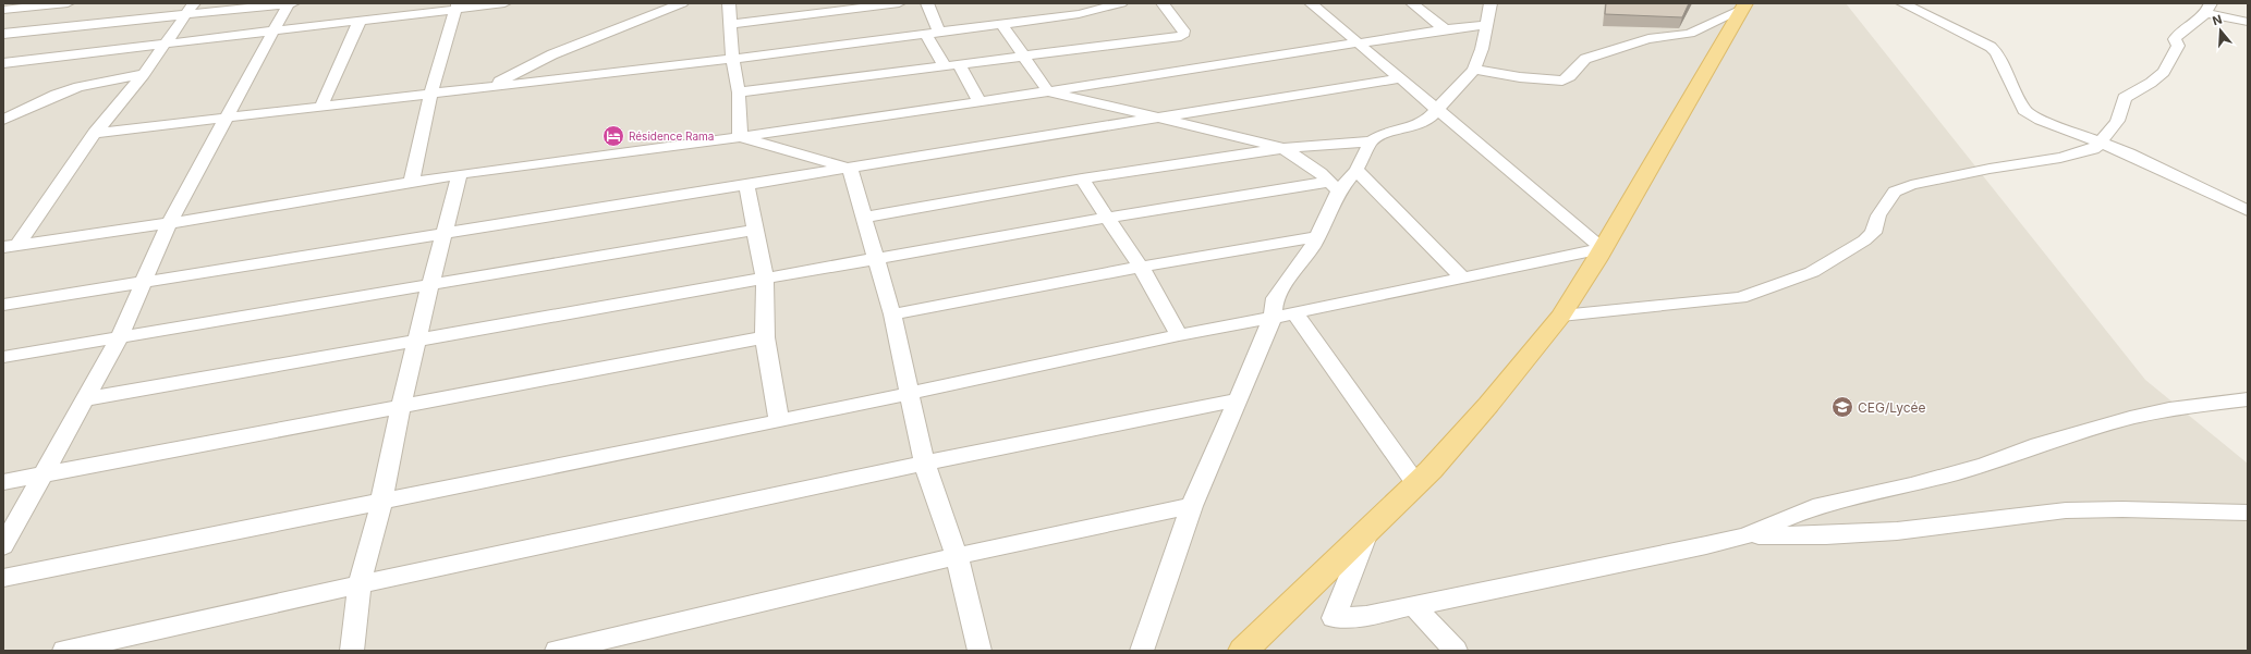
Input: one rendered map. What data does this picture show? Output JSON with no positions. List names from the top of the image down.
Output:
{
  "places": {
    "hotel": ["Résidence Rama"],
    "school or university": ["CEG/Lycée"]
  },
  "north": "top"
}
